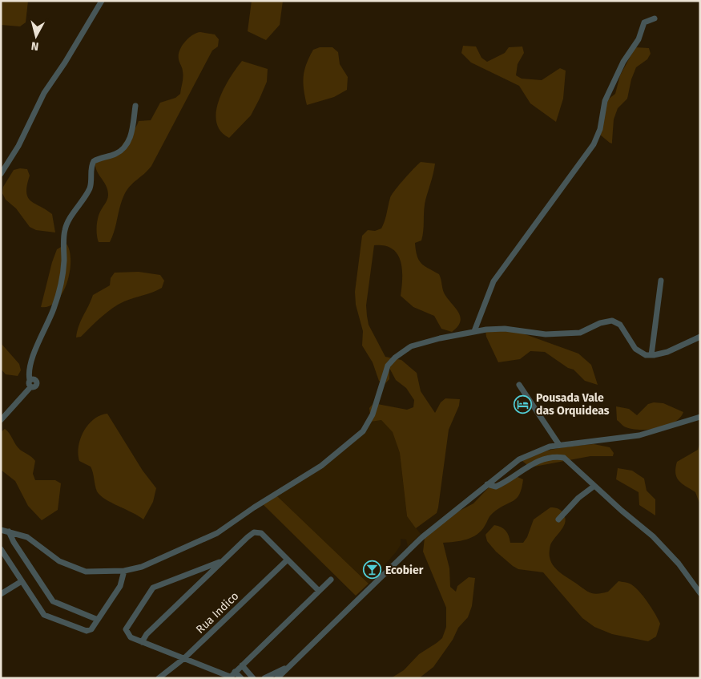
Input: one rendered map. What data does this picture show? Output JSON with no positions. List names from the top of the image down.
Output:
{
  "streets": {
    "street": ["Rua Indico"]
  },
  "places": {
    "hotel": ["Pousada Vale das Orquideas"],
    "bar": ["Ecobier"]
  },
  "north": "bottom"
}
